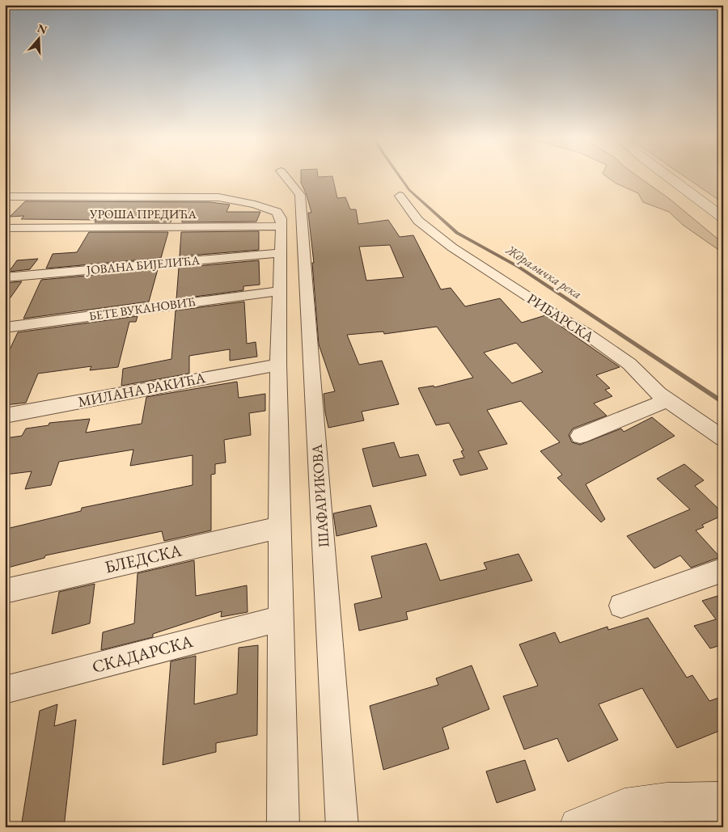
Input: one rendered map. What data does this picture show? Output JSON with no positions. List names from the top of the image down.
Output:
{
  "streets": {
    "street": [
      "УРОША ПРЕДИЋА",
      "ЈОВАНА БИЈЕЛИЋА",
      "БЕТЕ ВУКАНОВИЋ",
      "РИБАРСКА",
      "МИЛАНА РАКИЋА",
      "ШАФАРИКОВА",
      "БЛЕДСКА",
      "СКАДАРСКА"
    ]
  },
  "water": ["Ждраљичка река"],
  "north": "top"
}
